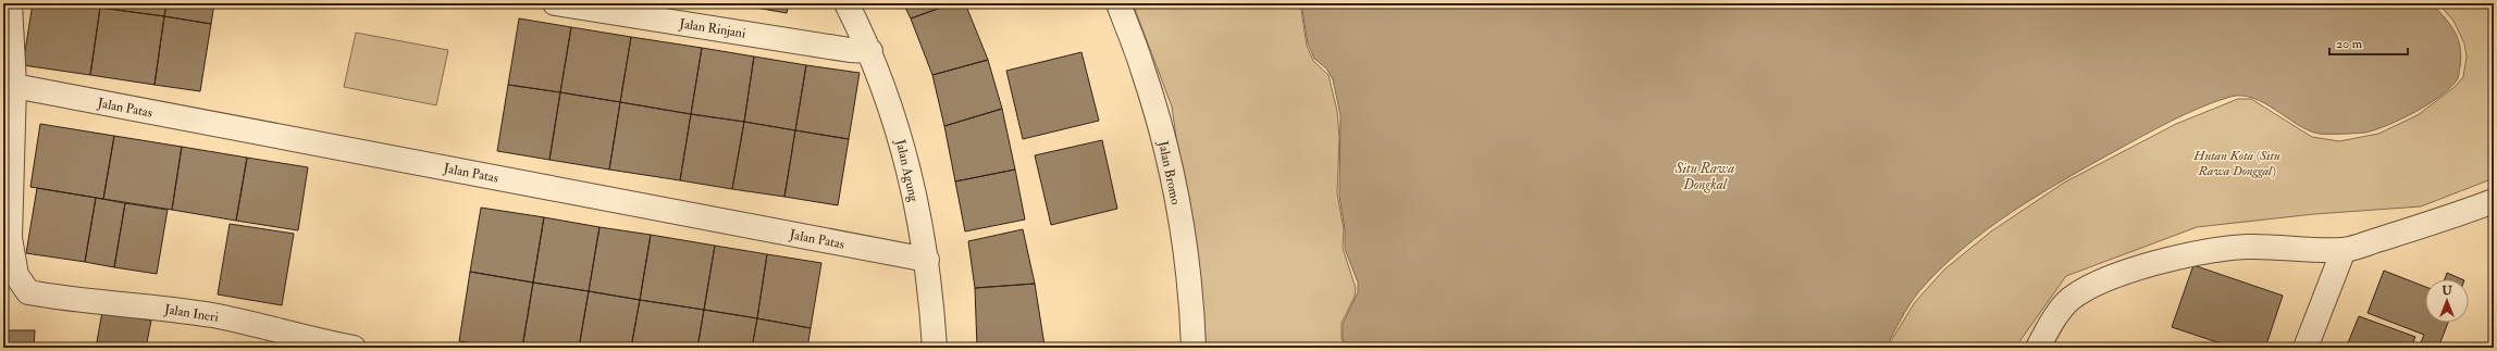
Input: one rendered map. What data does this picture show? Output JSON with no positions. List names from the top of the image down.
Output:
{
  "streets": {
    "street": [
      "Jalan Rinjani",
      "Jalan Patas",
      "Jalan Agung",
      "Jalan Bromo",
      "Jalan Ineri"
    ]
  },
  "crossings": [
    ["Jalan Rinjani", "Jalan Agung"],
    ["Jalan Patas", "Jalan Agung"],
    ["Jalan Patas", "Jalan Ineri"]
  ],
  "water": ["Situ Rawa Dongkal"],
  "parks": ["Hutan Kota (Situ Rawa Donggal)"],
  "scale_bar": "20 m",
  "north": "top"
}
